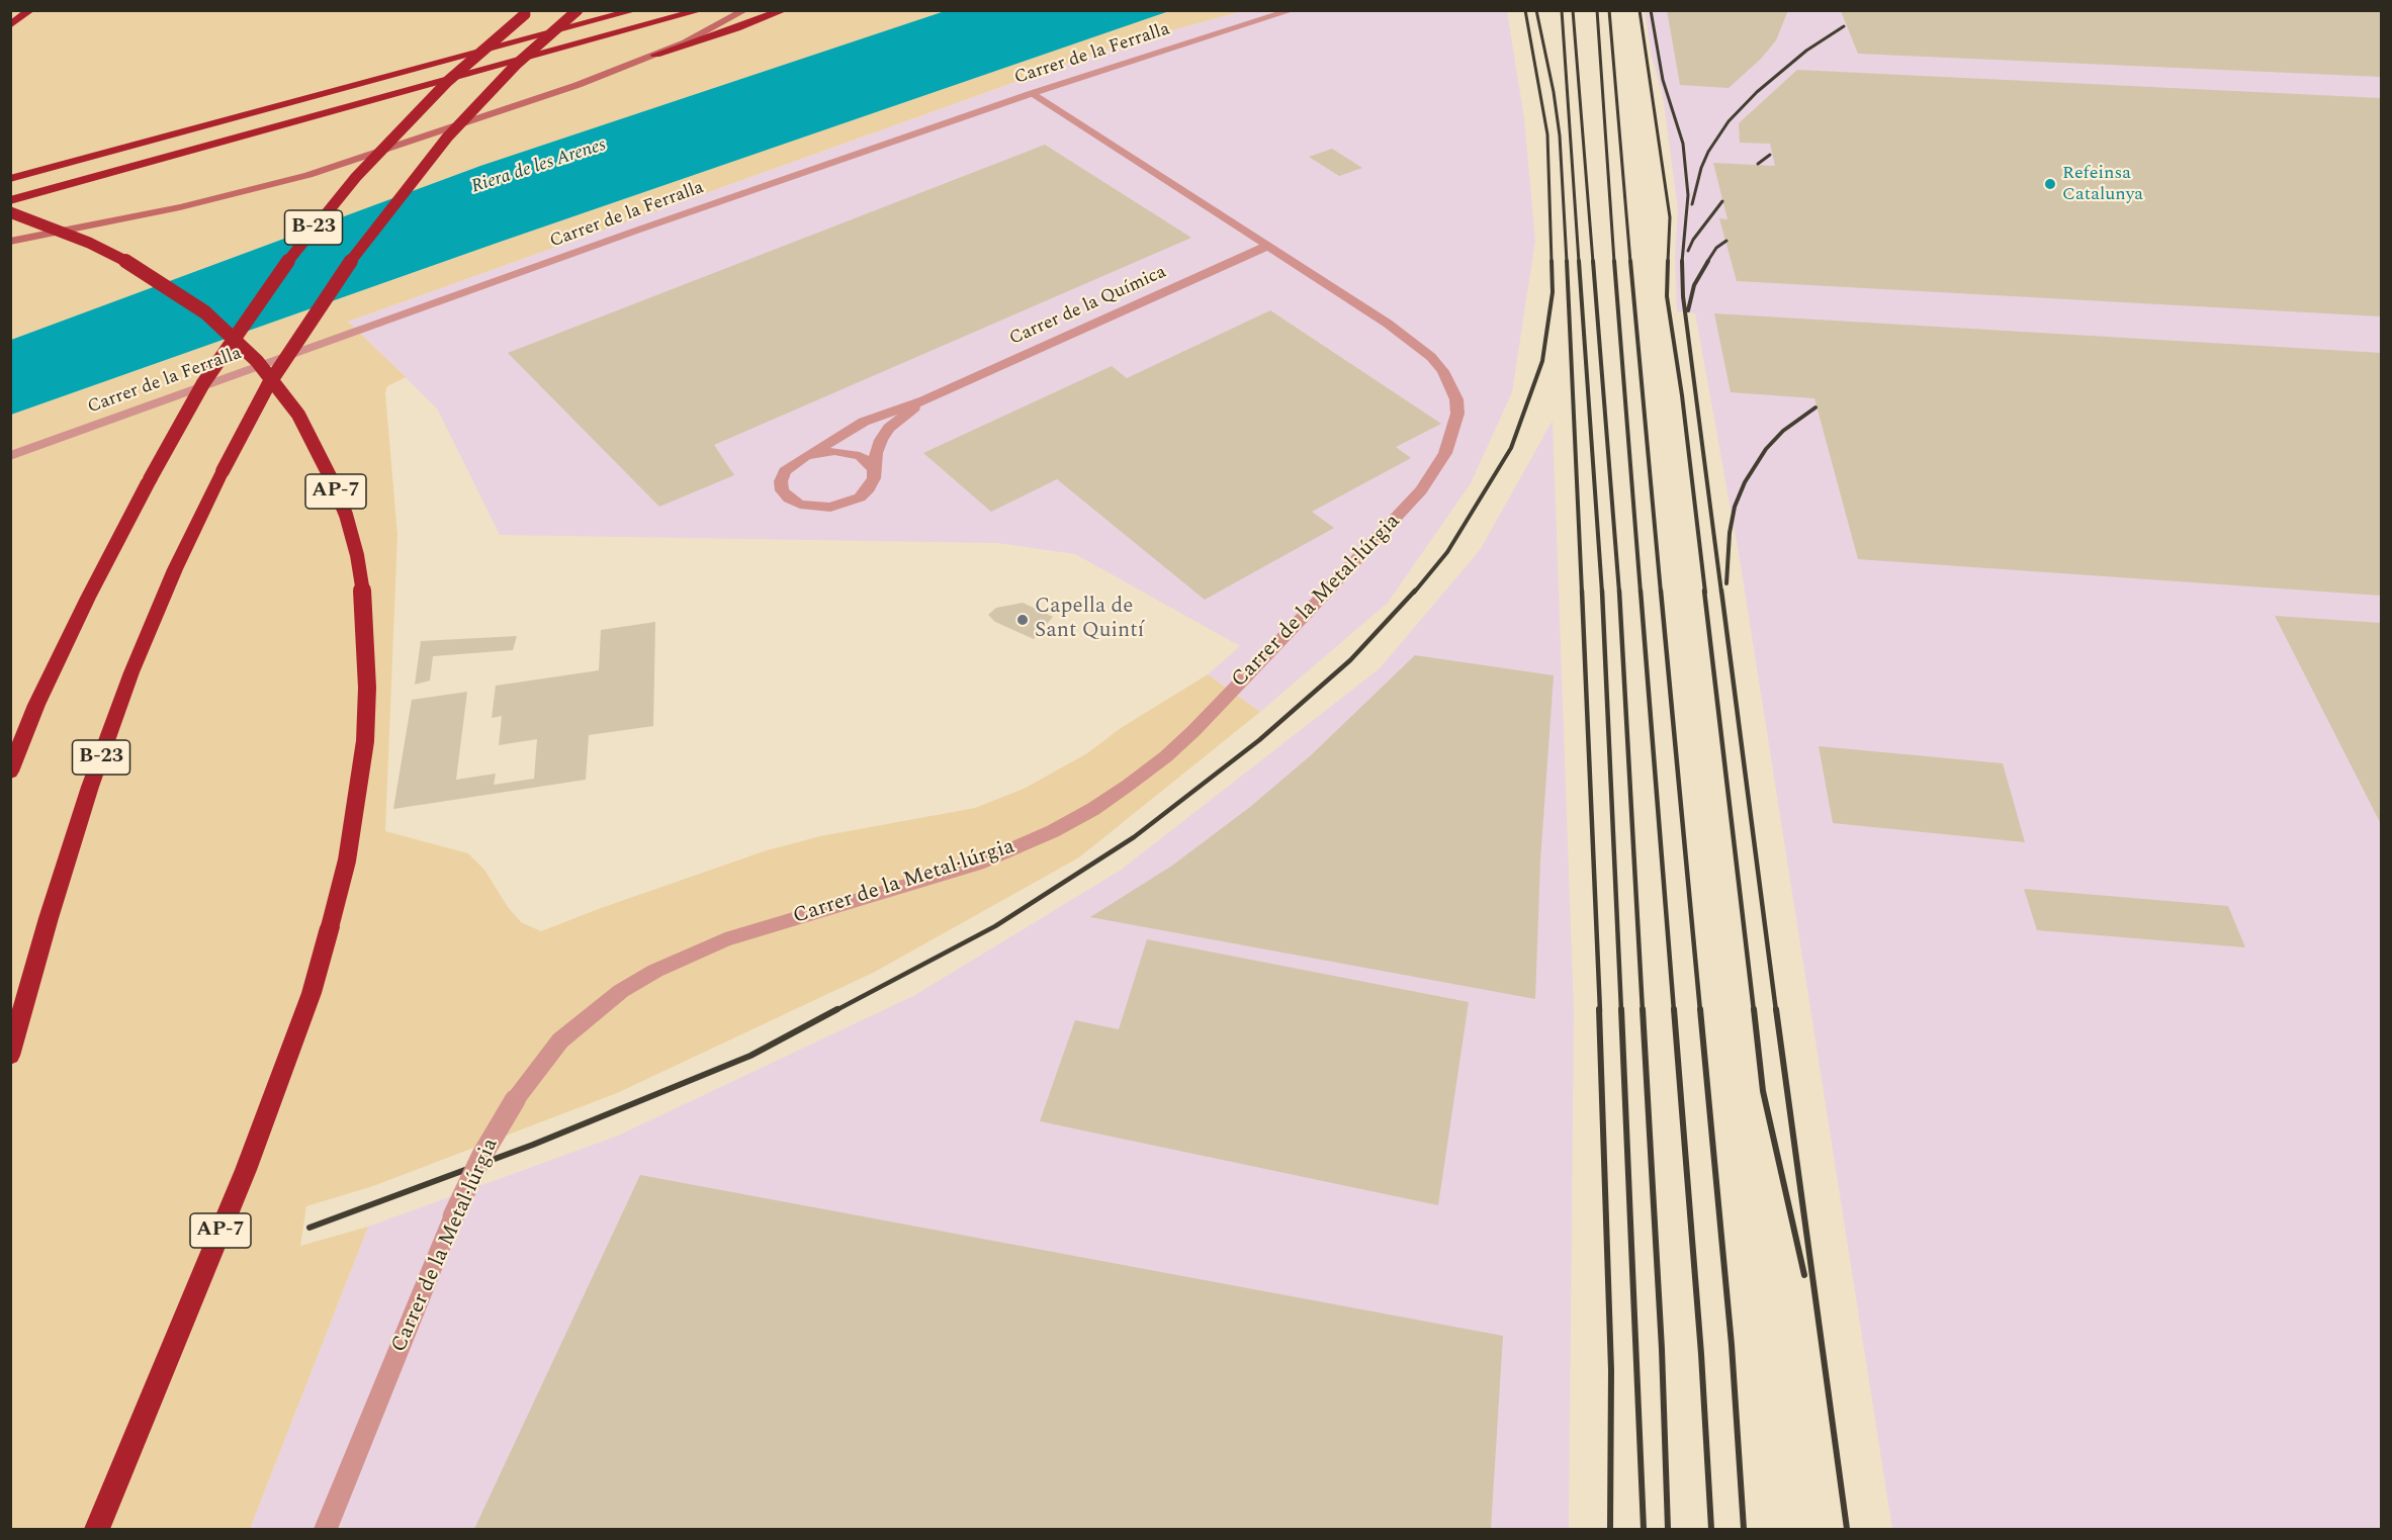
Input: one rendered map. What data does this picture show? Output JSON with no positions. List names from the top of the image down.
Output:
{
  "streets": {
    "highway": ["B-23", "AP-7"],
    "street": ["Carrer de la Ferralla", "Carrer de la Química", "Carrer de la Metal·lúrgia"]
  },
  "crossings": [
    ["Carrer de la Ferralla", "Carrer de la Metal·lúrgia"],
    ["Carrer de la Química", "Carrer de la Metal·lúrgia"]
  ],
  "water": ["Riera de les Arenes"],
  "places": ["Refeinsa Catalunya", "Capella de Sant Quintí"]
}
